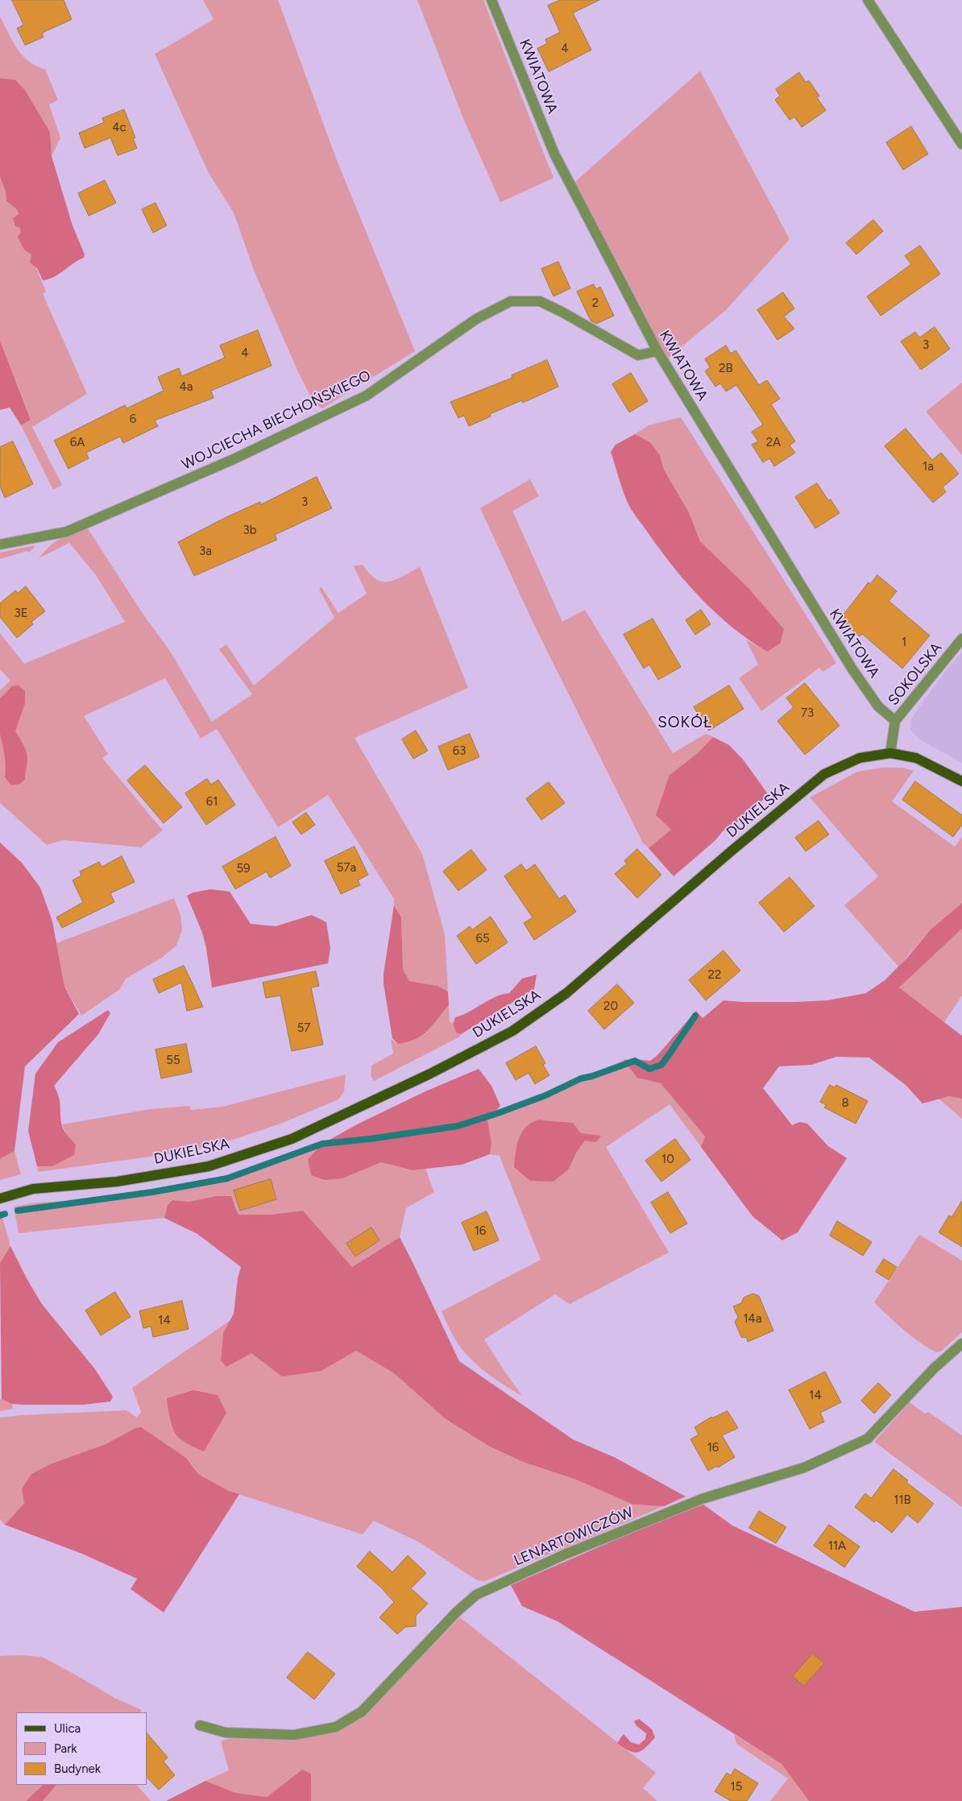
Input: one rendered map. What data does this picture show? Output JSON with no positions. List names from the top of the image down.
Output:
{
  "streets": {
    "main road": ["DUKIELSKA"],
    "street": [
      "KWIATOWA",
      "WOJCIECHA BIECHOŃSKIEGO",
      "SOKOLSKA",
      "LENARTOWICZÓW"
    ]
  },
  "crossings": [
    ["KWIATOWA", "WOJCIECHA BIECHOŃSKIEGO"],
    ["KWIATOWA", "SOKOLSKA"],
    ["SOKOLSKA", "DUKIELSKA"]
  ],
  "districts": ["SOKÓŁ"],
  "house_numbers": [
    "4",
    "4c",
    "2",
    "3",
    "4",
    "2B",
    "4a",
    "6",
    "6A",
    "2A",
    "1a",
    "3",
    "3b",
    "3a",
    "3E",
    "1",
    "73",
    "63",
    "61",
    "57a",
    "59",
    "65",
    "22",
    "20",
    "57",
    "55",
    "8",
    "10",
    "16",
    "14a",
    "14",
    "14",
    "16",
    "11B",
    "11A",
    "15"
  ],
  "legend": ["Ulica", "Park", "Budynek"]
}
